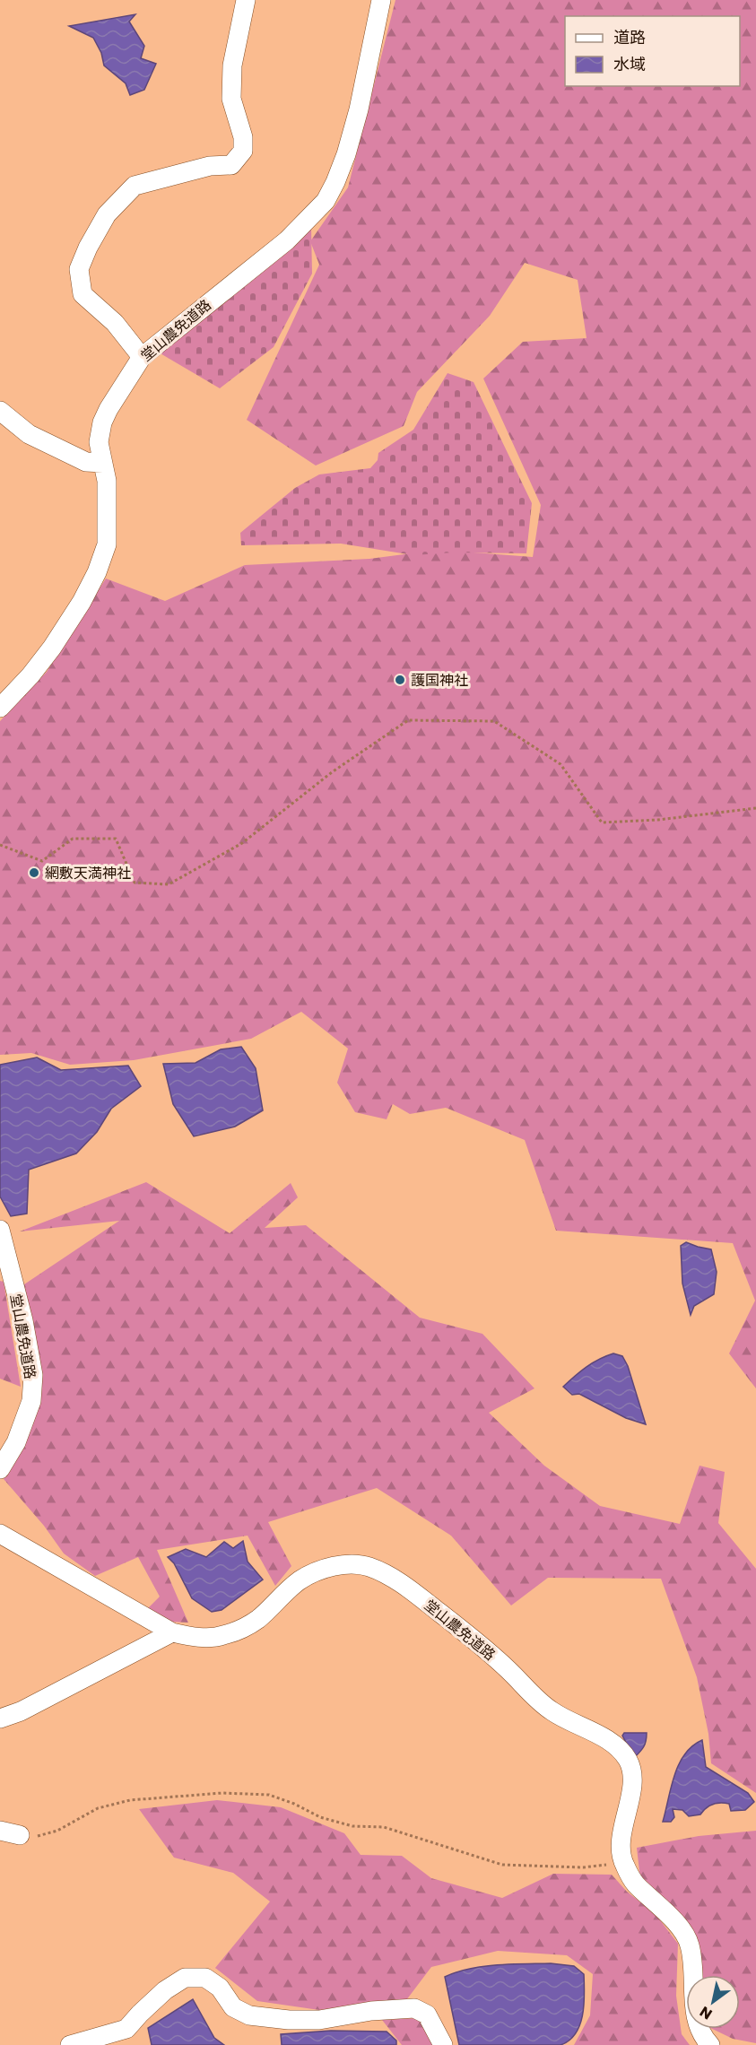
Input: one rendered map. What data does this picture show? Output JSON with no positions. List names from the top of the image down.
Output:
{
  "streets": {
    "street": ["堂山農免道路"]
  },
  "places": ["護国神社", "網敷天満神社"],
  "legend": ["道路", "水域"],
  "north": "bottom left"
}
